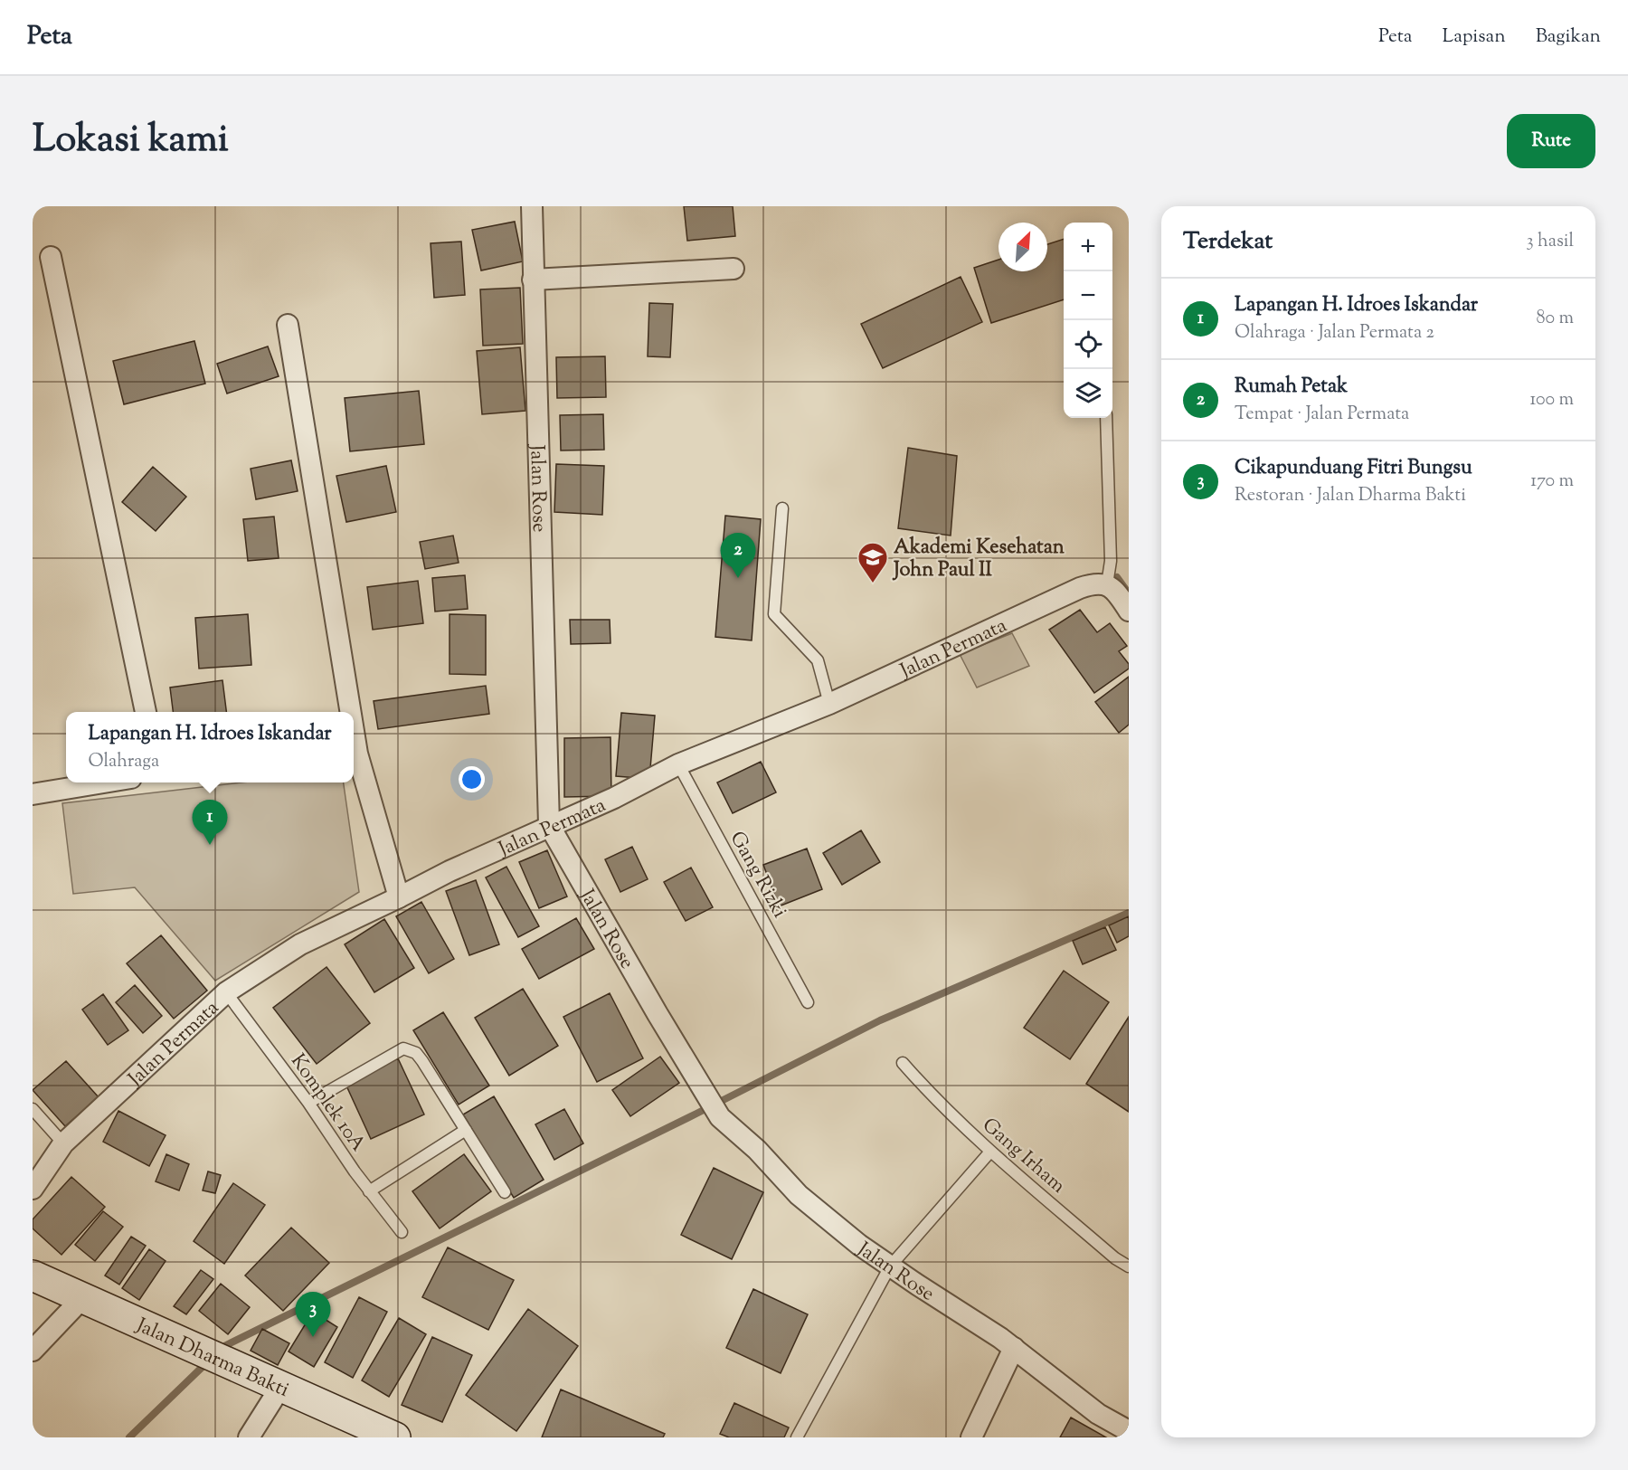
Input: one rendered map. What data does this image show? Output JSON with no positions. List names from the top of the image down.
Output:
{
  "streets": {
    "main road": ["Jalan Dharma Bakti"],
    "street": ["Jalan Rose", "Jalan Permata"],
    "lane": ["Gang Rizki", "Komplek 10A", "Gang Irham"]
  },
  "crossings": [
    ["Jalan Rose", "Jalan Permata"],
    ["Jalan Permata", "Gang Rizki"],
    ["Jalan Permata", "Komplek 10A"]
  ],
  "places": {
    "school or university": ["Akademi Kesehatan John Paul II"]
  },
  "north": "top right",
  "page": {
    "header": "Peta",
    "nav": ["Peta", "Lapisan", "Bagikan"],
    "title": "Lokasi kami",
    "buttons": "Rute",
    "heading": ["Terdekat", "3 hasil"],
    "map_buttons": ["+", "−"],
    "list": [
      {
        "mark": "1",
        "name": "Lapangan H. Idroes Iskandar",
        "note": "Olahraga · Jalan Permata 2",
        "value": "80 m"
      },
      {
        "mark": "2",
        "name": "Rumah Petak",
        "note": "Tempat · Jalan Permata",
        "value": "100 m"
      },
      {
        "mark": "3",
        "name": "Cikapunduang Fitri Bungsu",
        "note": "Restoran · Jalan Dharma Bakti",
        "value": "170 m"
      }
    ],
    "pins": ["2", "1", "3"],
    "popup": ["Lapangan H. Idroes Iskandar", "Olahraga"]
  }
}
